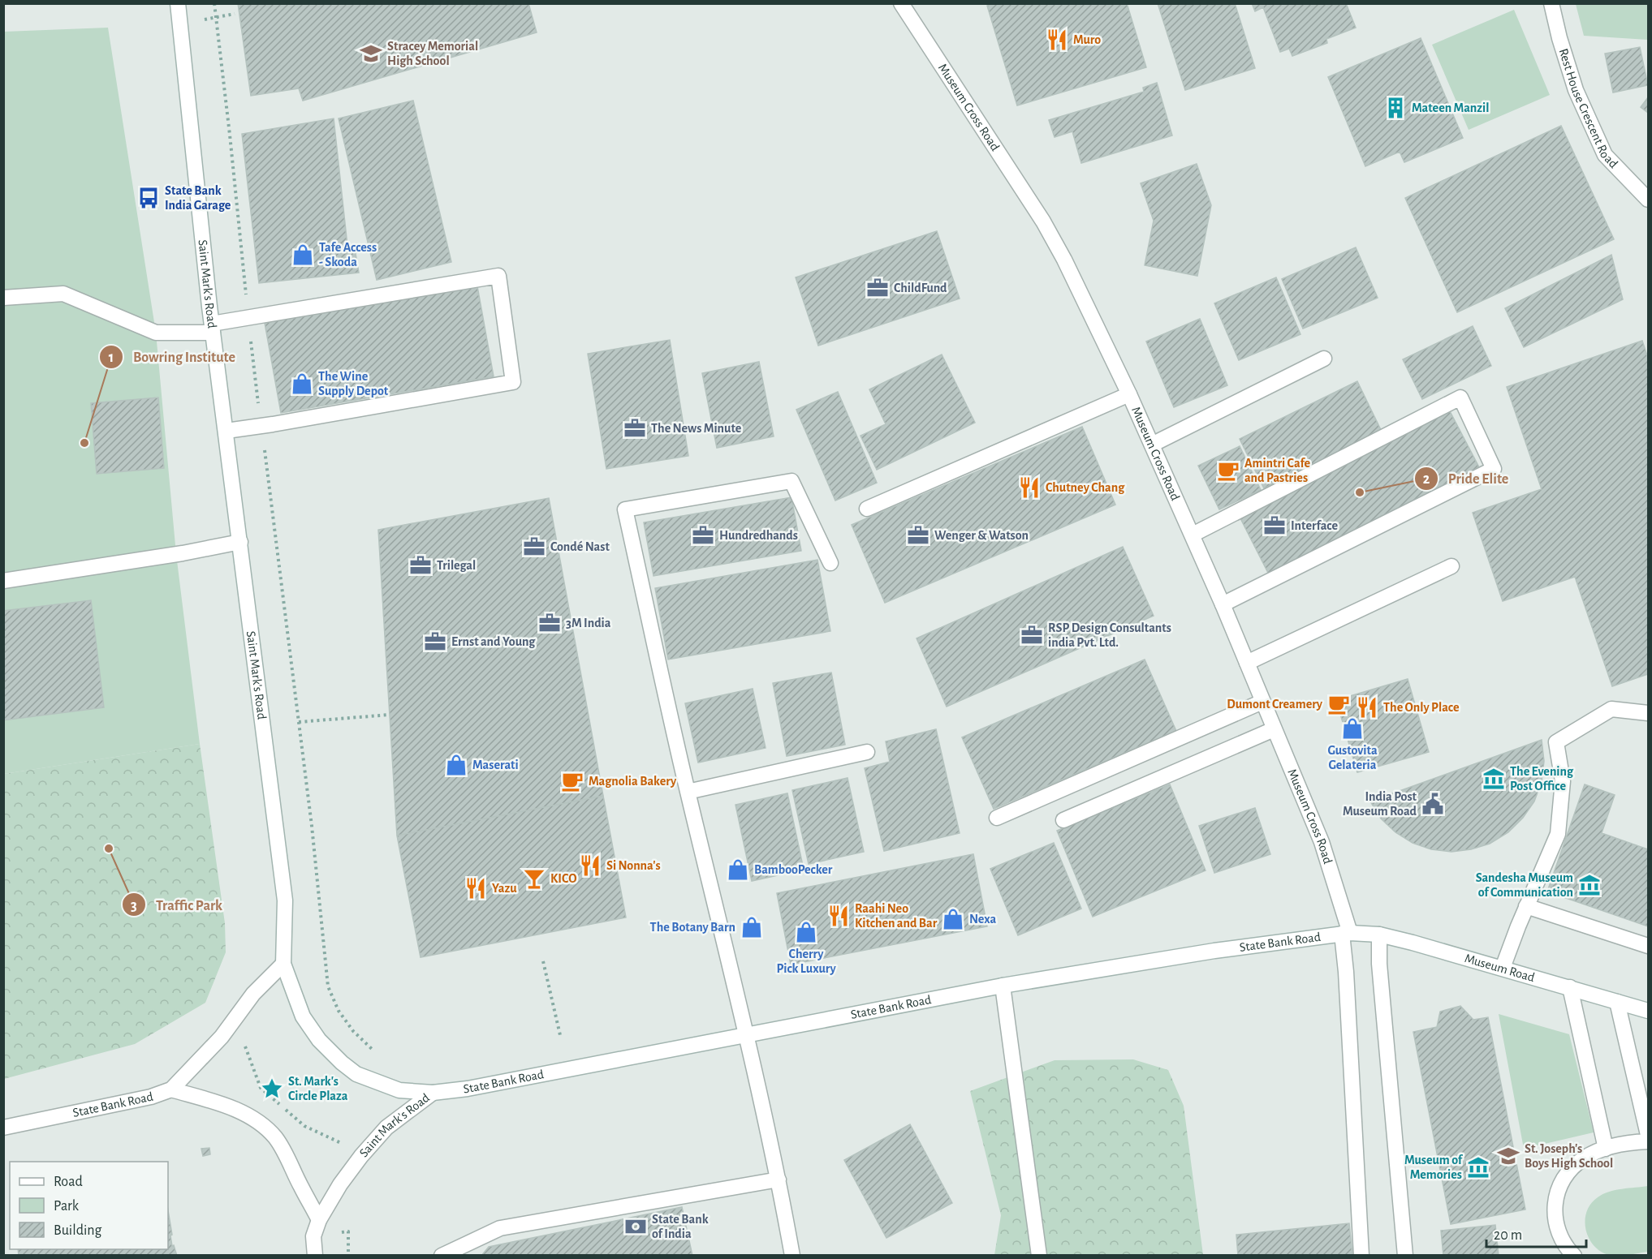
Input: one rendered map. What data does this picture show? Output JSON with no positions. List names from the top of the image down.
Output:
{
  "streets": {
    "main road": [
      "Museum Cross Road",
      "Rest House Crescent Road",
      "Saint Mark's Road",
      "State Bank Road",
      "Museum Road"
    ]
  },
  "crossings": [
    ["Museum Cross Road", "State Bank Road"],
    ["Museum Cross Road", "Museum Road"],
    ["Saint Mark's Road", "State Bank Road"],
    ["State Bank Road", "Museum Road"]
  ],
  "places": {
    "restaurant": [
      "Muro",
      "Chutney Chang",
      "The Only Place",
      "Si Nonna's",
      "Yazu",
      "Raahi Neo Kitchen and Bar"
    ],
    "school or university": ["Stracey Memorial High School", "St. Joseph's Boys High School"],
    "building": ["Mateen Manzil"],
    "bus stop": ["State Bank India Garage"],
    "shop": [
      "Tafe Access - Skoda",
      "The Wine Supply Depot",
      "Gustovita Gelateria",
      "Maserati",
      "BambooPecker",
      "Nexa",
      "The Botany Barn",
      "Cherry Pick Luxury"
    ],
    "office": [
      "ChildFund",
      "The News Minute",
      "Interface",
      "Hundredhands",
      "Wenger & Watson",
      "Condé Nast",
      "Trilegal",
      "3M India",
      "RSP Design Consultants india Pvt. Ltd.",
      "Ernst and Young"
    ],
    "other": ["Bowring Institute", "Pride Elite", "Traffic Park"],
    "cafe": ["Amintri Cafe and Pastries", "Dumont Creamery", "Magnolia Bakery"],
    "museum": ["The Evening Post Office", "Sandesha Museum of Communication", "Museum of Memories"],
    "public building": ["India Post Museum Road"],
    "bar": ["KICO"],
    "place": ["St. Mark's Circle Plaza"],
    "bank": ["State Bank of India"]
  },
  "legend": ["Road", "Park", "Building"],
  "scale_bar": "20 m"
}
